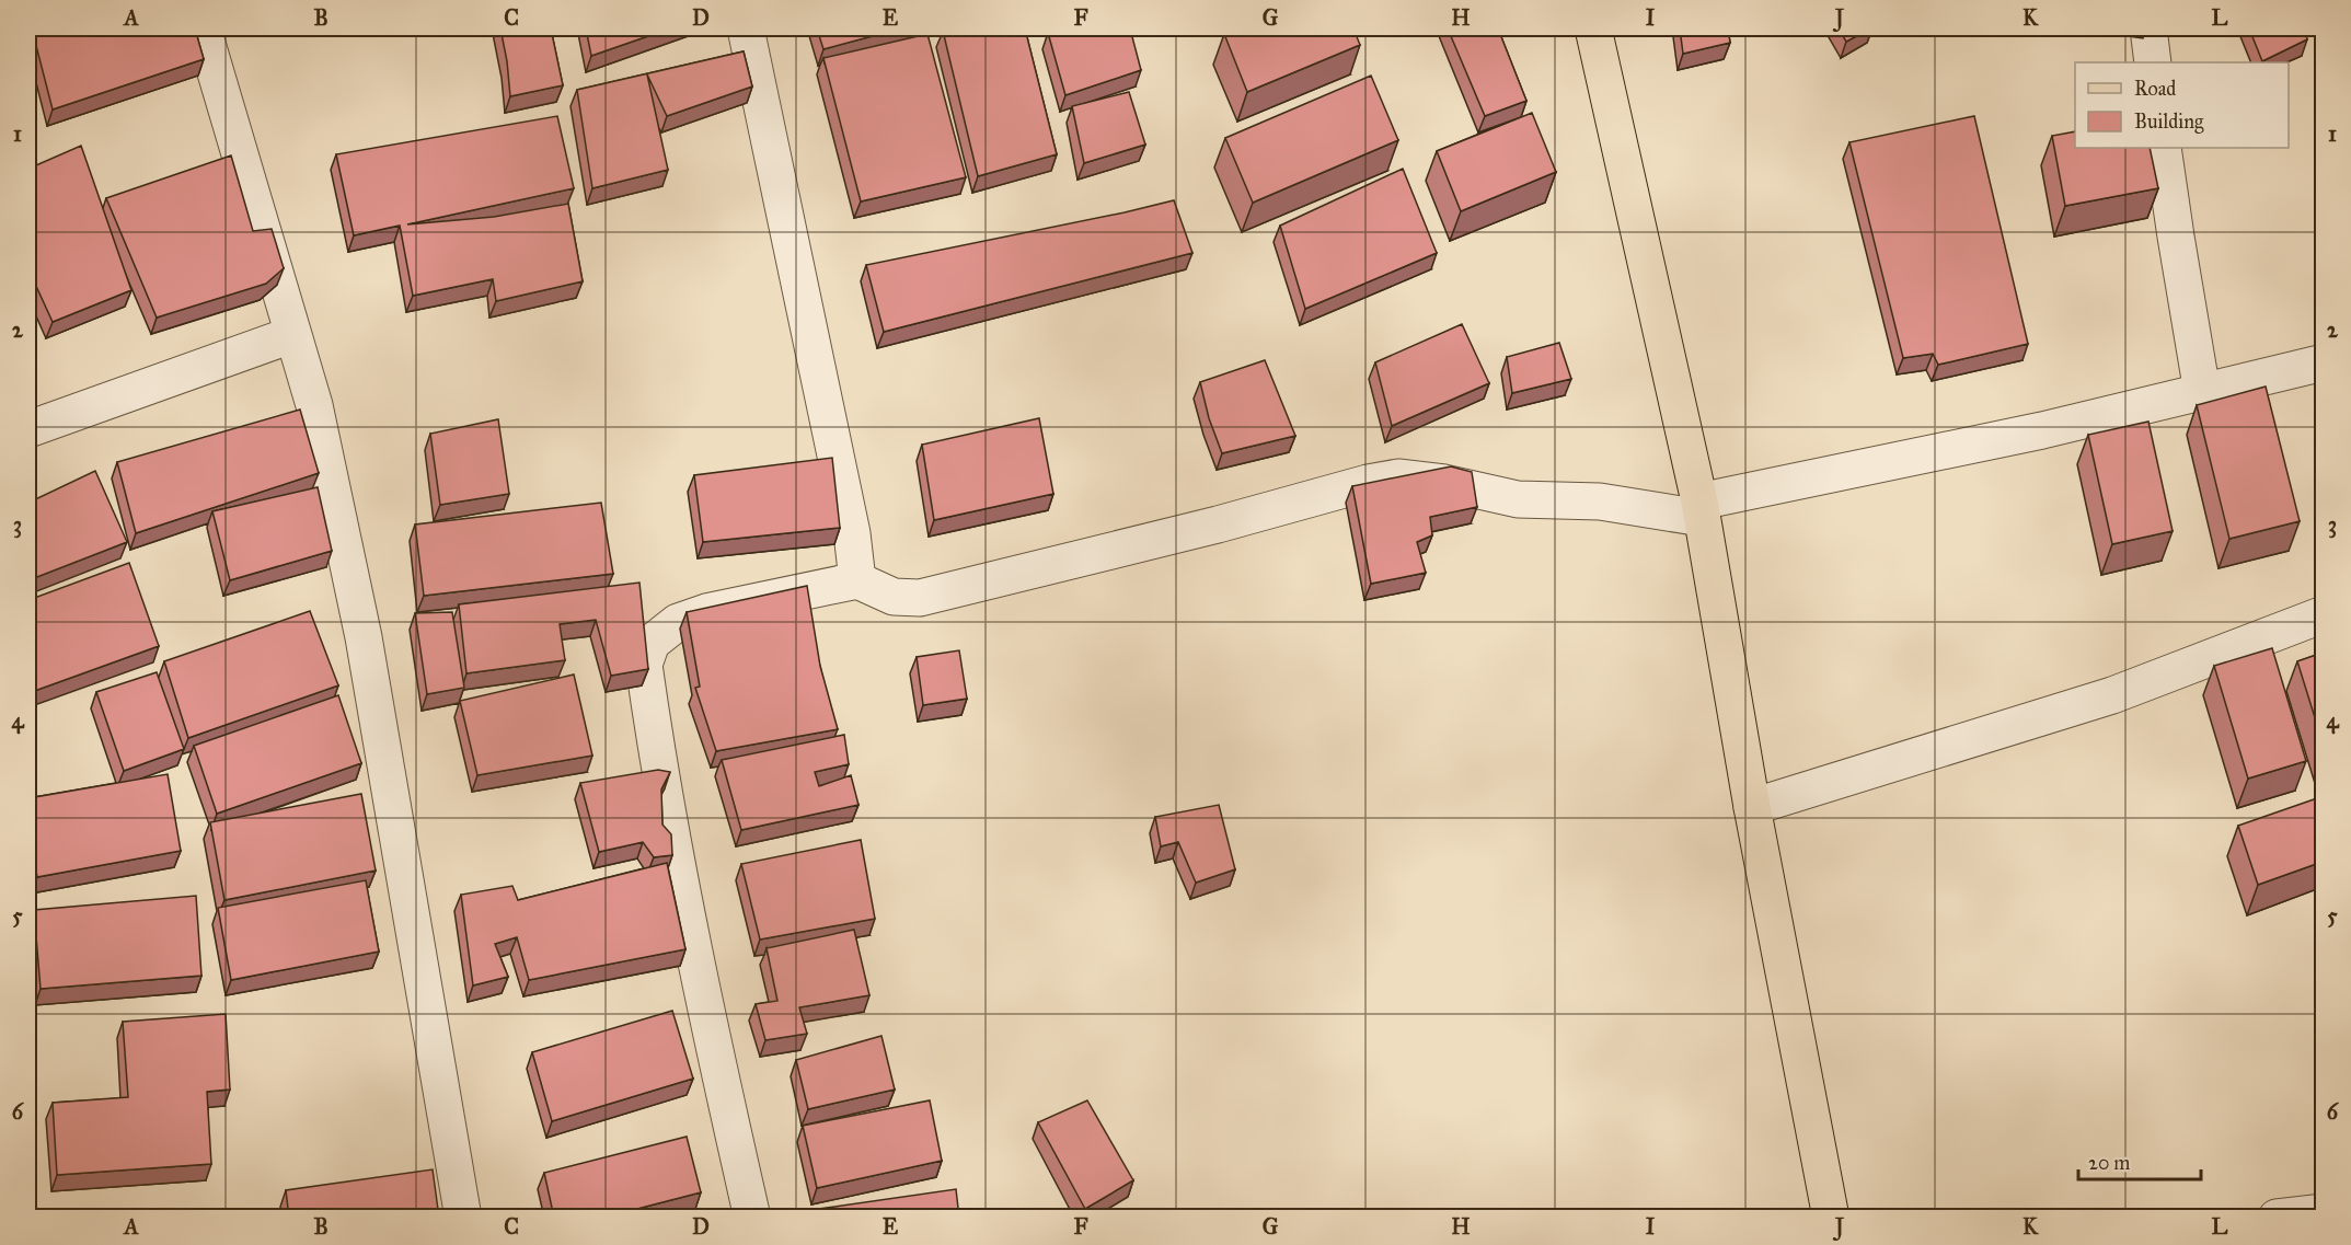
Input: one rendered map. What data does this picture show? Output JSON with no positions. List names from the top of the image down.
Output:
{
  "legend": ["Road", "Building"],
  "scale_bar": "20 m",
  "grid": {
    "columns": [
      "A",
      "B",
      "C",
      "D",
      "E",
      "F",
      "G",
      "H",
      "I",
      "J",
      "K",
      "L"
    ],
    "rows": [
      "1",
      "2",
      "3",
      "4",
      "5",
      "6"
    ]
  }
}
